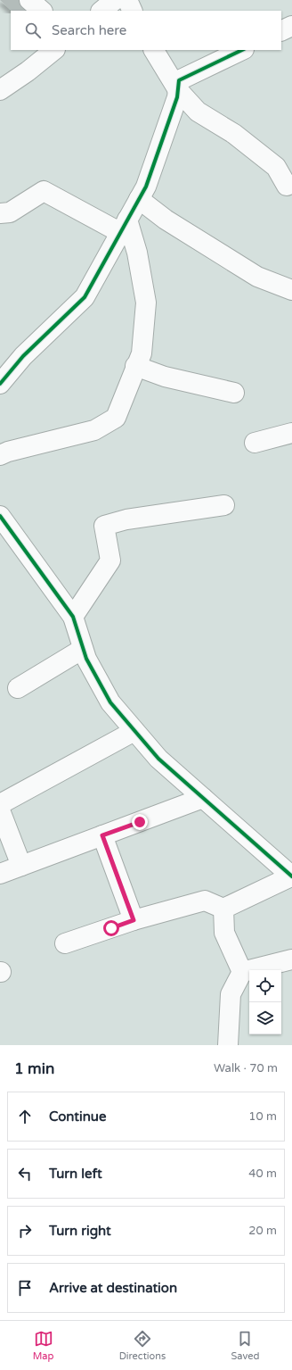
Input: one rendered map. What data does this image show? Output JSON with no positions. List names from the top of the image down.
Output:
{
  "page": {
    "search": "Search here",
    "heading": ["1 min", "Walk · 70 m"],
    "list": [
      ["Continue", "10 m"],
      ["Turn left", "40 m"],
      ["Turn right", "20 m"],
      "Arrive at destination"
    ],
    "nav": ["Map", "Directions", "Saved"]
  }
}
